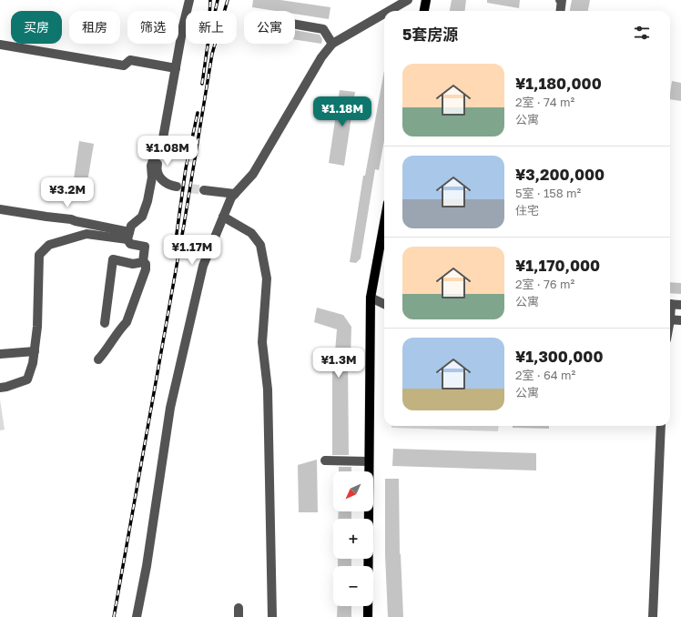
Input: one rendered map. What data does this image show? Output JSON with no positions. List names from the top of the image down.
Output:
{
  "north": "bottom left",
  "page": {
    "chip": [
      "买房",
      "租房",
      "筛选",
      "新上",
      "公寓"
    ],
    "heading": "5套房源",
    "list": [
      {
        "name": "¥1,180,000",
        "note": "2室 · 74 m² · 公寓"
      },
      {
        "name": "¥3,200,000",
        "note": "5室 · 158 m² · 住宅"
      },
      {
        "name": "¥1,170,000",
        "note": "2室 · 76 m² · 公寓"
      },
      {
        "name": "¥1,300,000",
        "note": "2室 · 64 m² · 公寓"
      }
    ],
    "price": [
      "¥1.18M",
      "¥1.08M",
      "¥3.2M",
      "¥1.17M",
      "¥1.3M"
    ],
    "map_buttons": ["+", "−"]
  }
}
